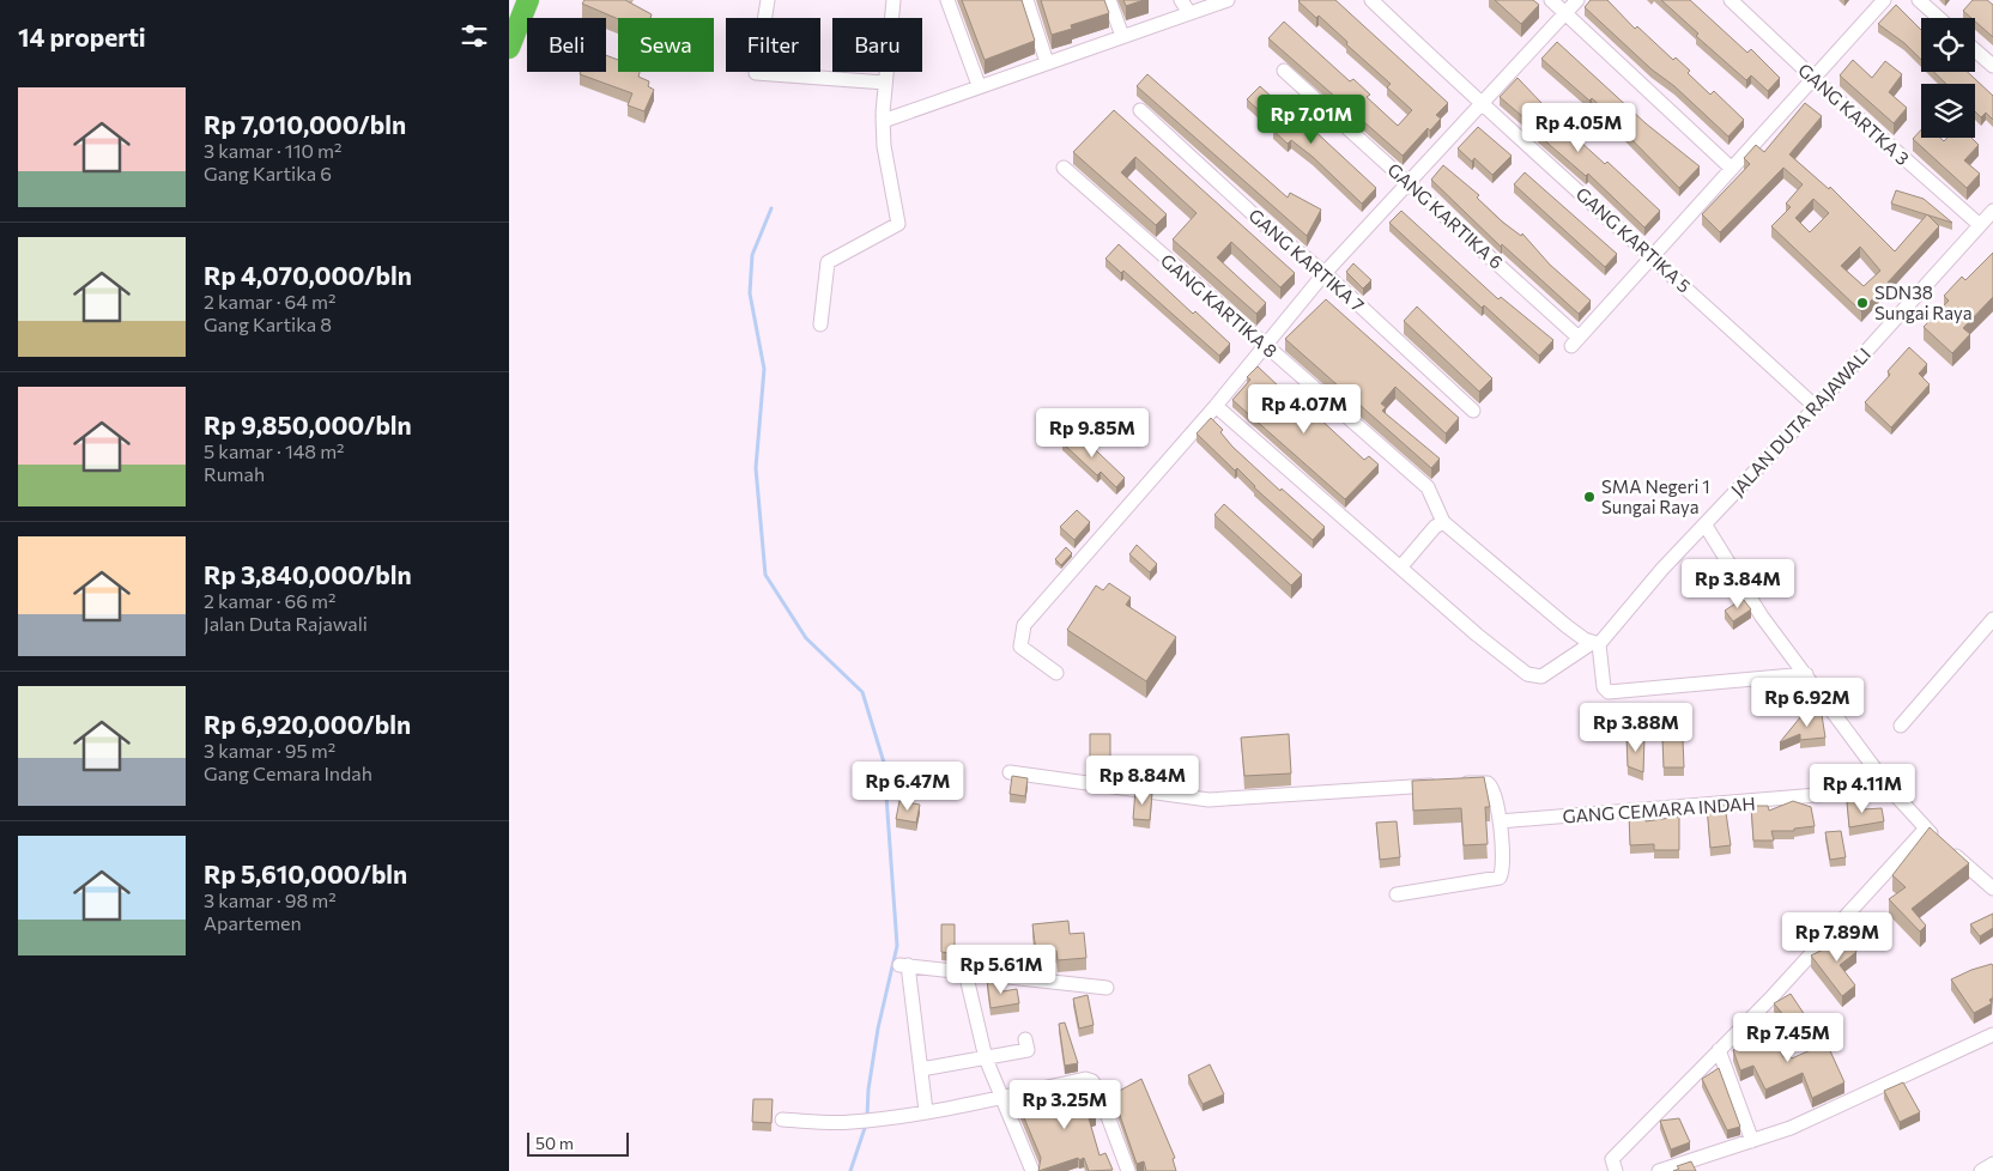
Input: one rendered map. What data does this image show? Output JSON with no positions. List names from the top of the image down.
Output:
{
  "streets": {
    "street": [
      "GANG KARTKA 3",
      "GANG KARTIKA 6",
      "GANG KARTIKA 5",
      "GANG KARTIKA 7",
      "GANG KARTIKA 8",
      "JALAN DUTA RAJAWALI",
      "GANG CEMARA INDAH"
    ]
  },
  "crossings": [
    ["GANG KARTKA 3", "JALAN DUTA RAJAWALI"],
    ["GANG KARTIKA 6", "GANG KARTIKA 5"],
    ["GANG KARTIKA 5", "JALAN DUTA RAJAWALI"],
    ["GANG KARTIKA 8", "JALAN DUTA RAJAWALI"]
  ],
  "places": ["SDN38 Sungai Raya", "SMA Negeri 1 Sungai Raya"],
  "scale_bar": "50 m",
  "page": {
    "heading": "14 properti",
    "chip": [
      "Beli",
      "Sewa",
      "Filter",
      "Baru"
    ],
    "list": [
      {
        "name": "Rp 7,010,000/bln",
        "note": "3 kamar · 110 m² · Gang Kartika 6"
      },
      {
        "name": "Rp 4,070,000/bln",
        "note": "2 kamar · 64 m² · Gang Kartika 8"
      },
      {
        "name": "Rp 9,850,000/bln",
        "note": "5 kamar · 148 m² · Rumah"
      },
      {
        "name": "Rp 3,840,000/bln",
        "note": "2 kamar · 66 m² · Jalan Duta Rajawali"
      },
      {
        "name": "Rp 6,920,000/bln",
        "note": "3 kamar · 95 m² · Gang Cemara Indah"
      },
      {
        "name": "Rp 5,610,000/bln",
        "note": "3 kamar · 98 m² · Apartemen"
      }
    ],
    "price": [
      "Rp 7.01M",
      "Rp 4.05M",
      "Rp 4.07M",
      "Rp 9.85M",
      "Rp 3.84M",
      "Rp 6.92M",
      "Rp 3.88M",
      "Rp 8.84M",
      "Rp 6.47M",
      "Rp 4.11M",
      "Rp 7.89M",
      "Rp 5.61M",
      "Rp 7.45M",
      "Rp 3.25M"
    ],
    "scale": "50 m"
  }
}
